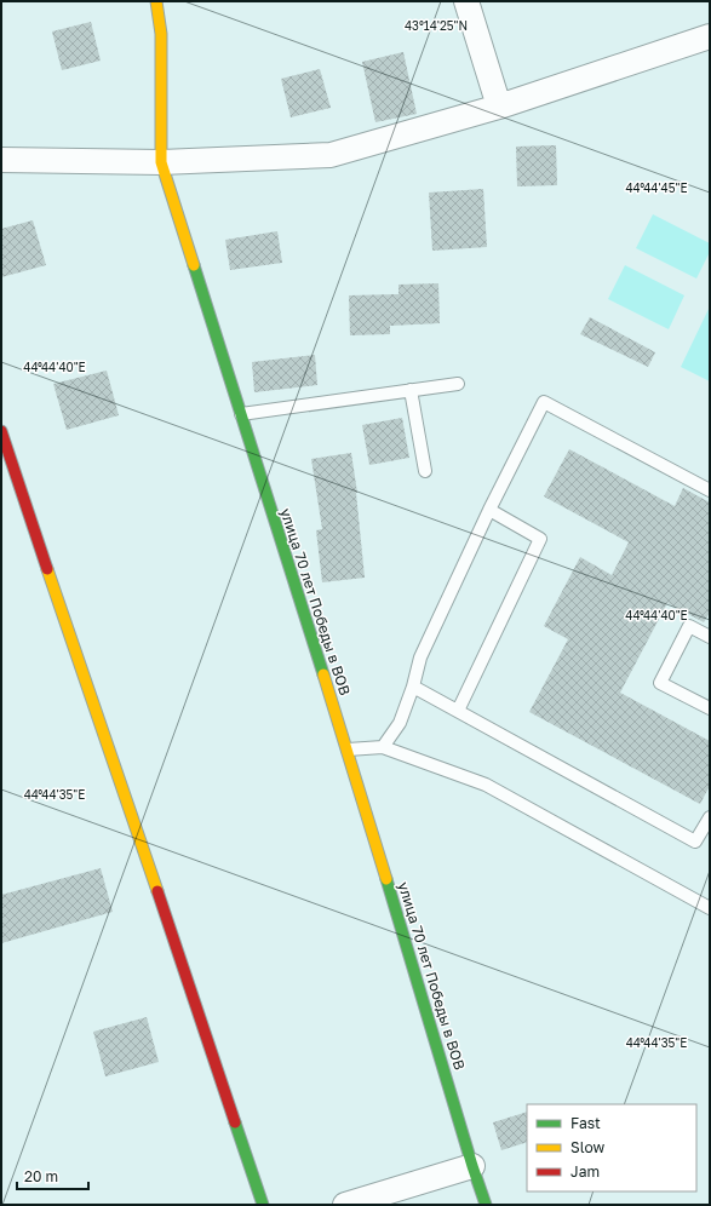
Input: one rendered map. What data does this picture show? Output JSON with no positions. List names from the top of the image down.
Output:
{
  "streets": {
    "street": ["улица 70 лет Победы в ВОВ"]
  },
  "legend": ["Fast", "Slow", "Jam"],
  "scale_bar": "20 m",
  "coordinates": [
    "43°14'25\"N",
    "44°44'45\"E",
    "44°44'40\"E",
    "44°44'35\"E"
  ]
}
